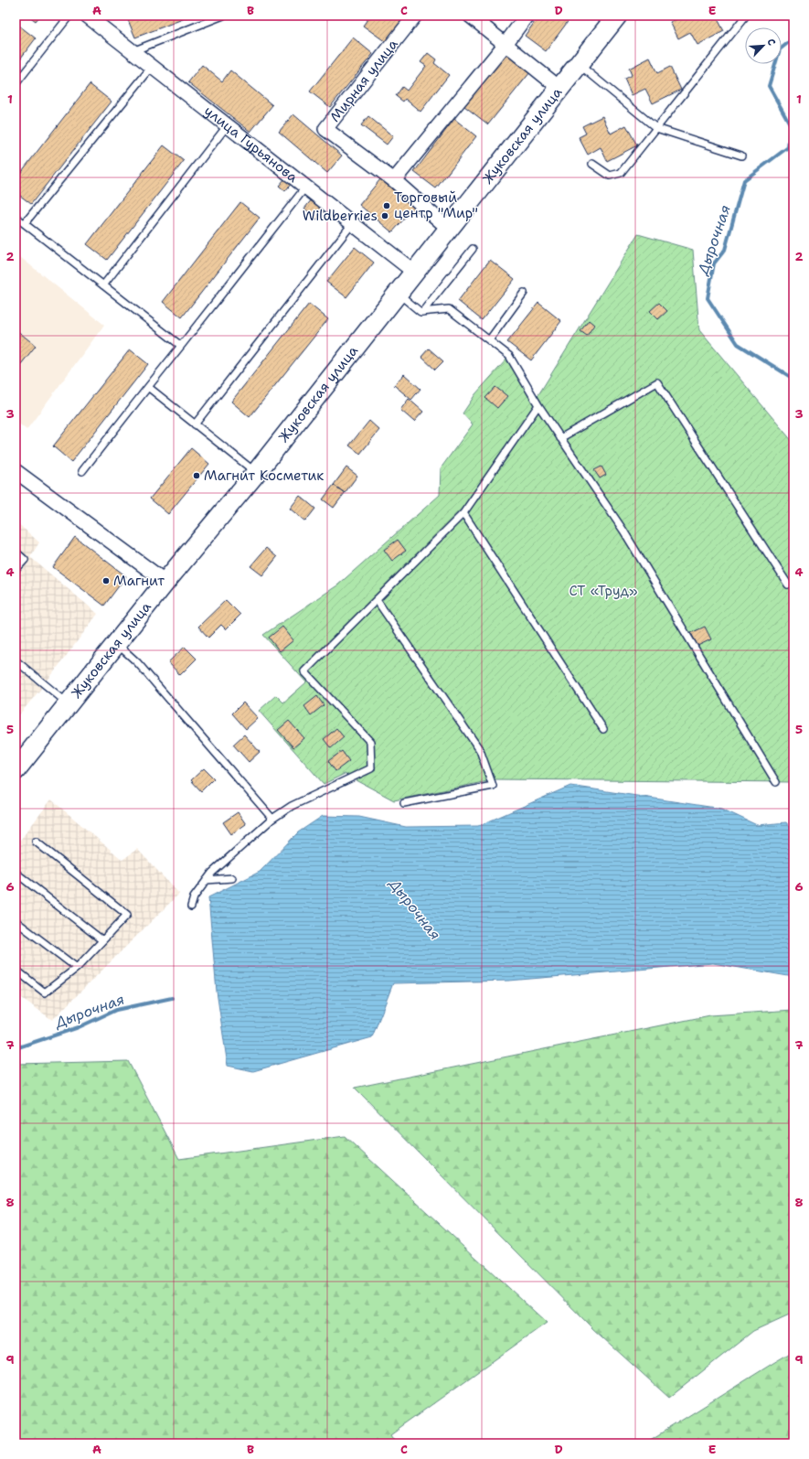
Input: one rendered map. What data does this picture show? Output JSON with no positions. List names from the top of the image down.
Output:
{
  "streets": {
    "main road": ["Жуковская улица"],
    "street": ["Мирная улица", "улица Гурьянова"]
  },
  "crossings": [
    ["Мирная улица", "Жуковская улица"],
    ["Жуковская улица", "улица Гурьянова"]
  ],
  "water": ["Дырочная"],
  "parks": ["СТ «Труд»"],
  "places": [
    "Торговый центр \"Мир\"",
    "Wildberries",
    "Магнит Косметик",
    "Магнит"
  ],
  "north": "top right",
  "grid": {
    "columns": [
      "A",
      "B",
      "C",
      "D",
      "E"
    ],
    "rows": [
      "1",
      "2",
      "3",
      "4",
      "5",
      "6",
      "7",
      "8",
      "9"
    ]
  }
}
